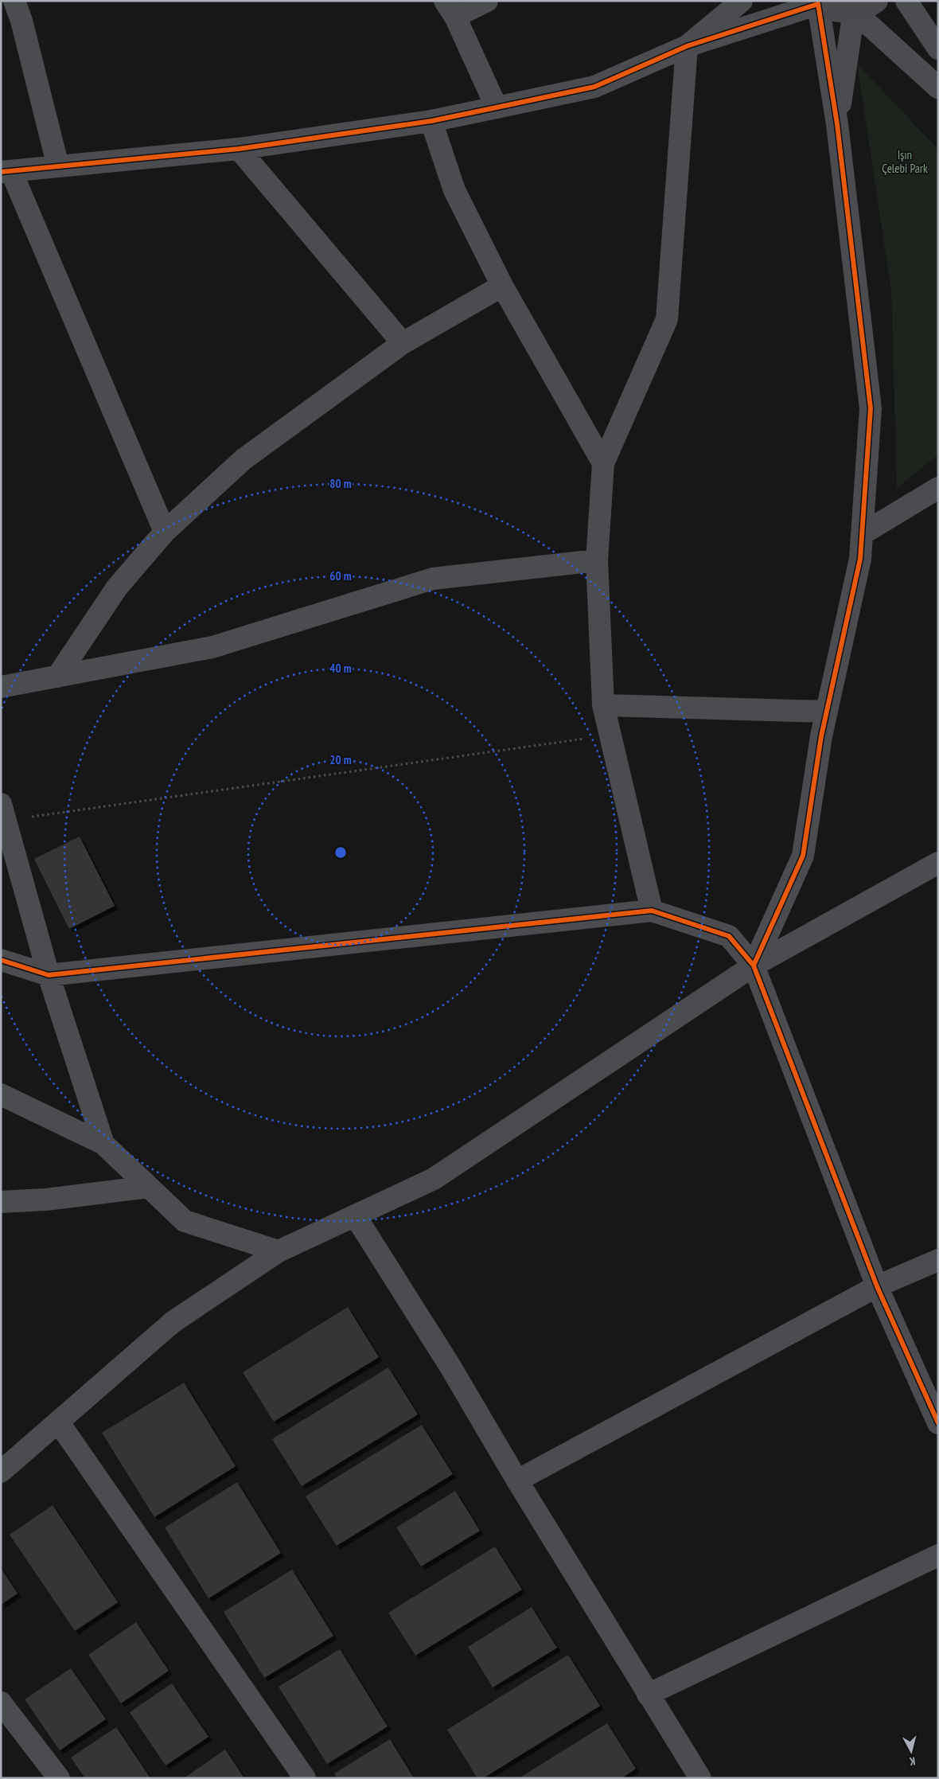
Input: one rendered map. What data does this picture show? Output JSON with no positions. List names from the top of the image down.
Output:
{
  "parks": ["Işın Çelebi Park"],
  "north": "bottom",
  "rings": [
    "80 m",
    "60 m",
    "40 m",
    "20 m"
  ]
}
